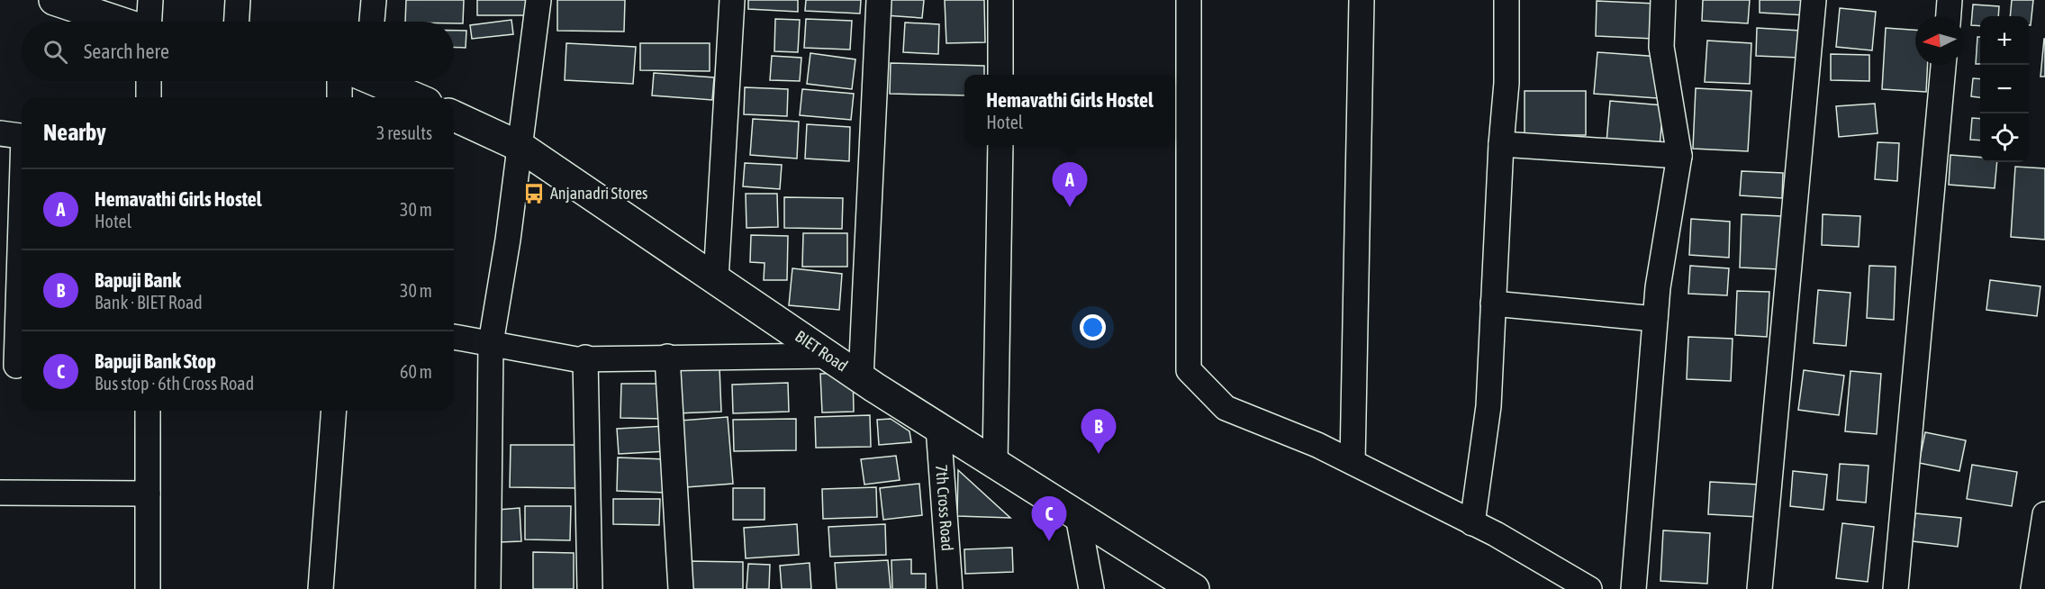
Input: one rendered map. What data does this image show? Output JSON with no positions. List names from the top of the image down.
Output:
{
  "streets": {
    "street": ["BIET Road", "7th Cross Road"]
  },
  "crossings": [
    ["BIET Road", "7th Cross Road"]
  ],
  "places": {
    "bus stop": ["Anjanadri Stores"]
  },
  "north": "left",
  "page": {
    "map_buttons": ["+", "−"],
    "search": "Search here",
    "popup": ["Hemavathi Girls Hostel", "Hotel"],
    "heading": ["Nearby", "3 results"],
    "pins": ["A", "B", "C"],
    "list": [
      {
        "mark": "A",
        "name": "Hemavathi Girls Hostel",
        "note": "Hotel",
        "value": "30 m"
      },
      {
        "mark": "B",
        "name": "Bapuji Bank",
        "note": "Bank · BIET Road",
        "value": "30 m"
      },
      {
        "mark": "C",
        "name": "Bapuji Bank Stop",
        "note": "Bus stop · 6th Cross Road",
        "value": "60 m"
      }
    ]
  }
}
